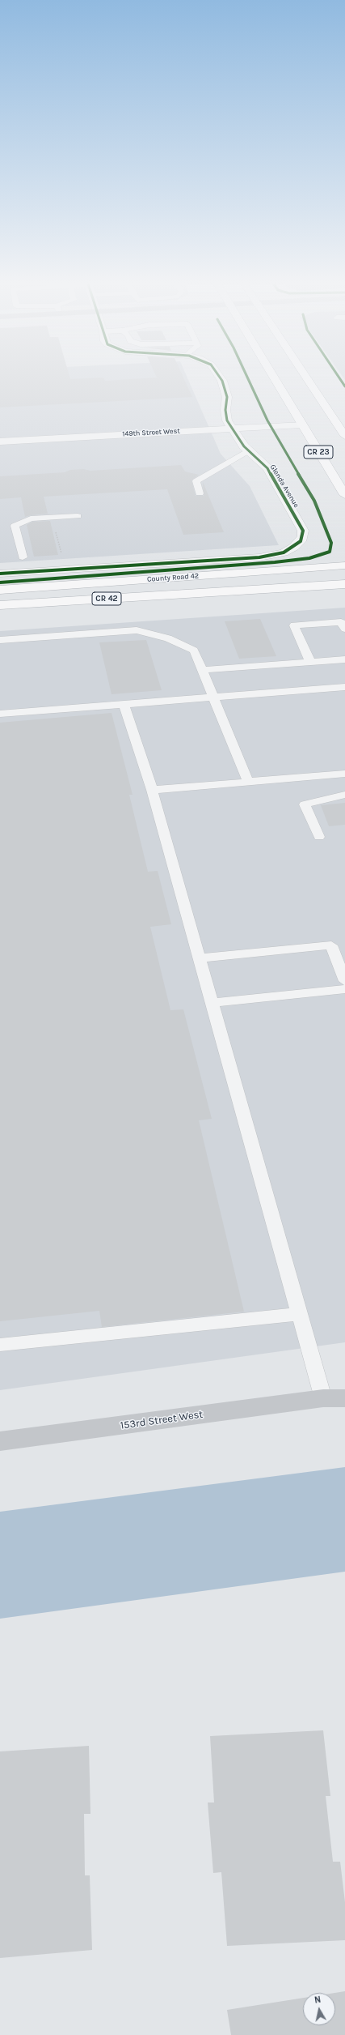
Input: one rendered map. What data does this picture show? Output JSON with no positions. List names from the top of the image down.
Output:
{
  "streets": {
    "highway": ["CR 23", "County Road 42", "CR 42"],
    "street": ["149th Street West", "Glenda Avenue", "153rd Street West"]
  },
  "crossings": [
    ["149th Street West", "CR 23"],
    ["149th Street West", "Glenda Avenue"]
  ],
  "north": "top"
}
